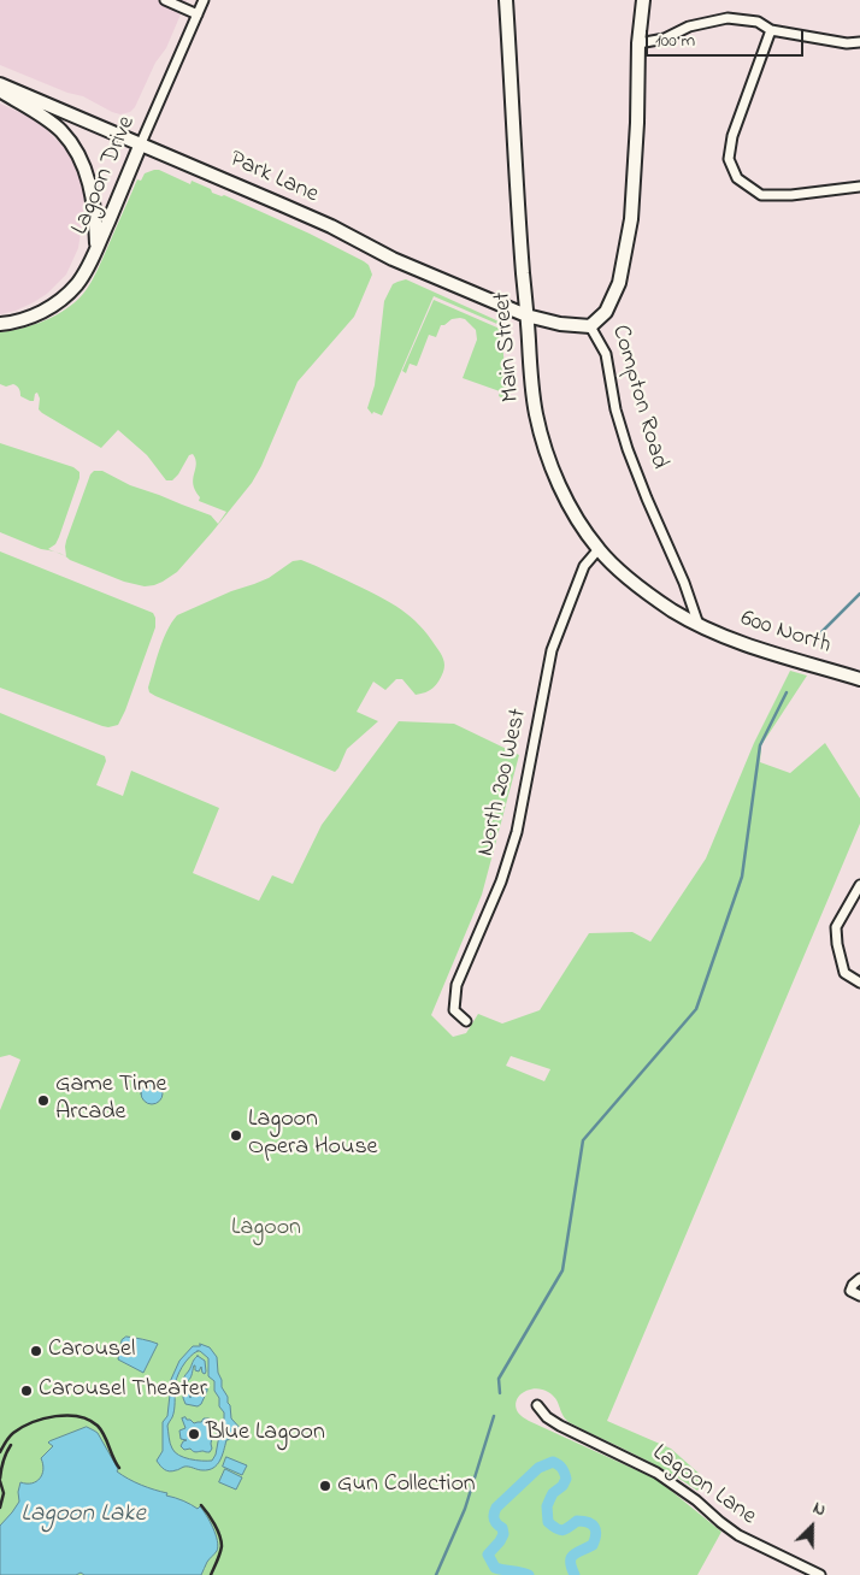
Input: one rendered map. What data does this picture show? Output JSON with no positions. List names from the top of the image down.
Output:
{
  "streets": {
    "main road": [
      "Lagoon Drive",
      "Park Lane",
      "Main Street",
      "Compton Road",
      "600 North"
    ],
    "street": ["North 200 West", "Lagoon Lane"]
  },
  "crossings": [
    ["Lagoon Drive", "Park Lane"],
    ["Park Lane", "Main Street"],
    ["Park Lane", "Compton Road"],
    ["Main Street", "Compton Road"],
    ["Main Street", "600 North"],
    ["Main Street", "North 200 West"],
    ["Compton Road", "600 North"]
  ],
  "water": ["Lagoon Lake"],
  "parks": ["Lagoon"],
  "places": [
    "Game Time Arcade",
    "Lagoon Opera House",
    "Carousel",
    "Carousel Theater",
    "Blue Lagoon",
    "Gun Collection"
  ],
  "scale_bar": "100 m",
  "north": "top right"
}
